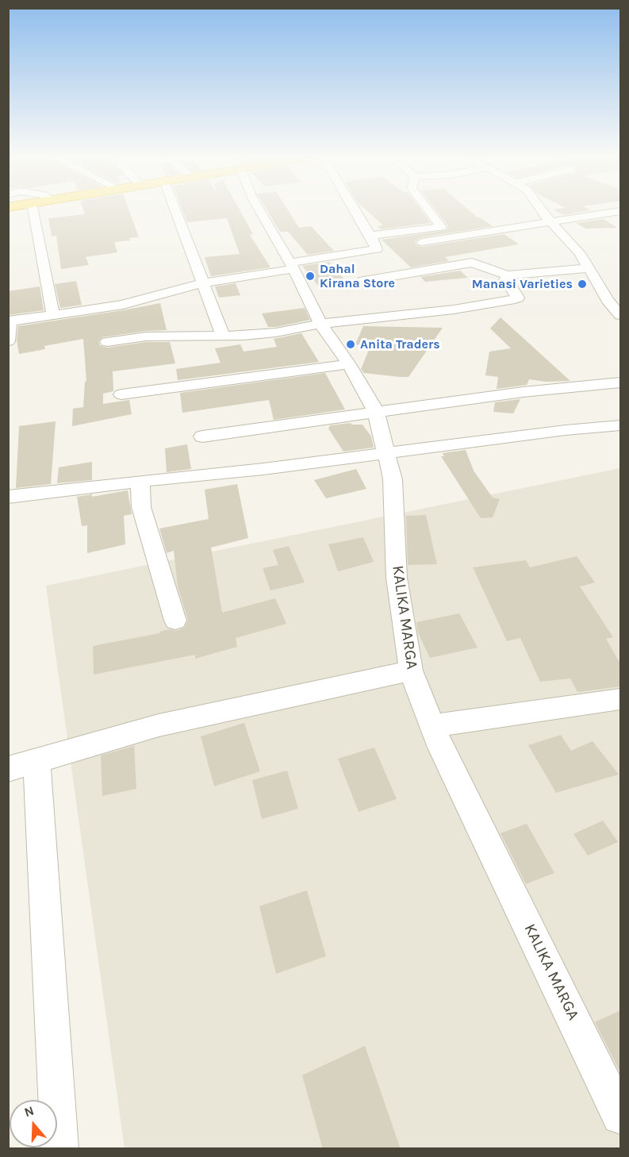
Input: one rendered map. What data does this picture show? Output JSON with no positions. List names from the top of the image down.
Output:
{
  "streets": {
    "street": ["KALIKA MARGA"]
  },
  "places": ["Dahal Kirana Store", "Manasi Varieties", "Anita Traders"],
  "north": "top"
}
